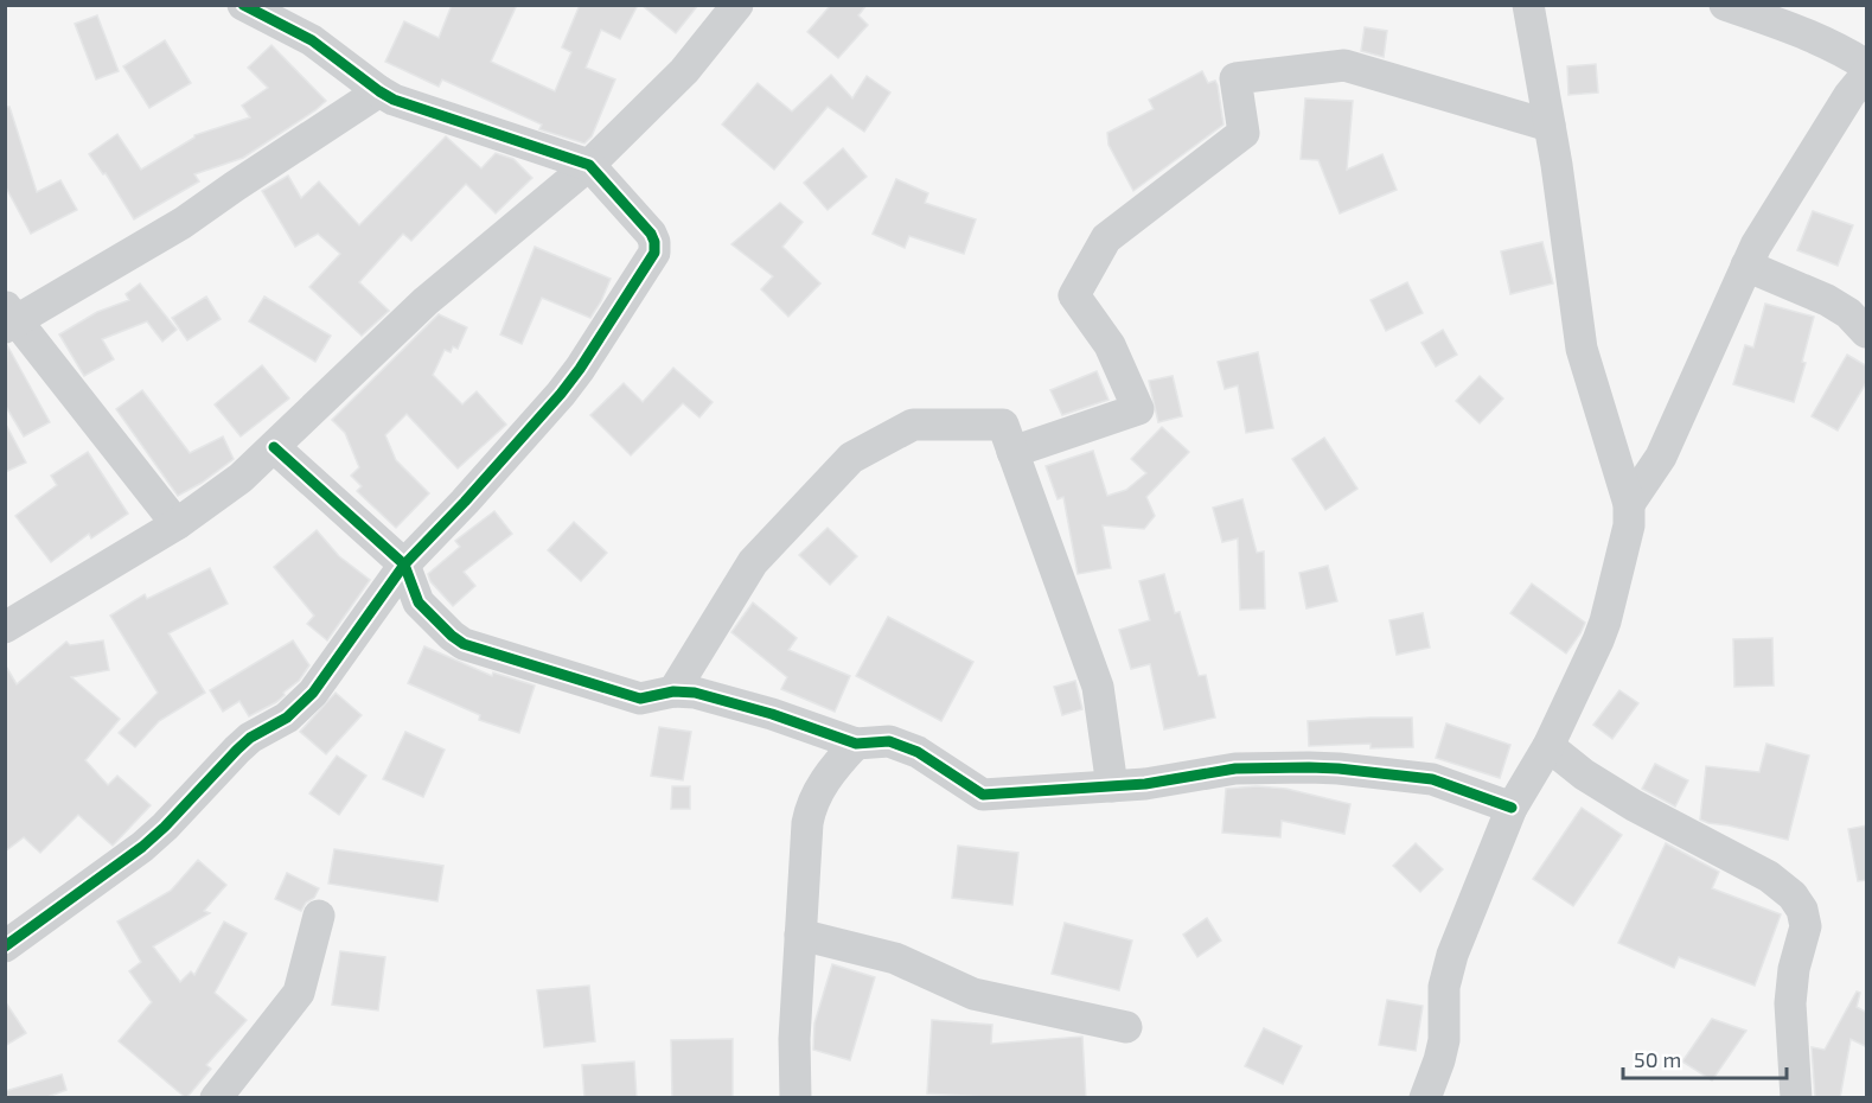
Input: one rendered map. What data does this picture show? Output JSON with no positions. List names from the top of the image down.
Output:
{
  "scale_bar": "50 m"
}
